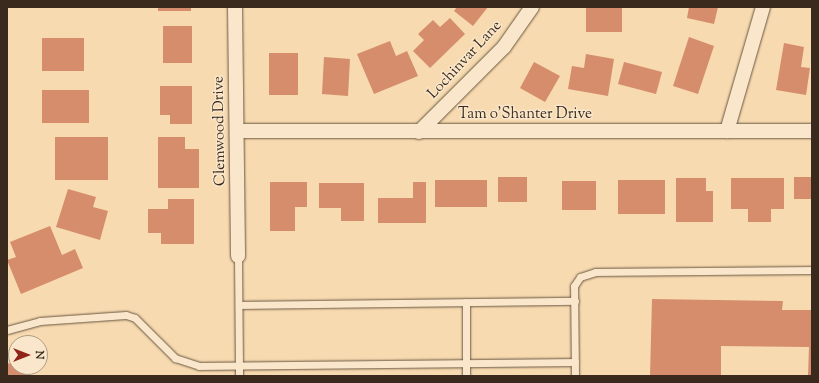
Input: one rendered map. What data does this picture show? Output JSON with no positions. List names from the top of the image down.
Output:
{
  "streets": {
    "street": ["Lochinvar Lane", "Tam o'Shanter Drive", "Clemwood Drive"]
  },
  "crossings": [
    ["Lochinvar Lane", "Tam o'Shanter Drive"],
    ["Tam o'Shanter Drive", "Clemwood Drive"]
  ],
  "north": "right"
}
